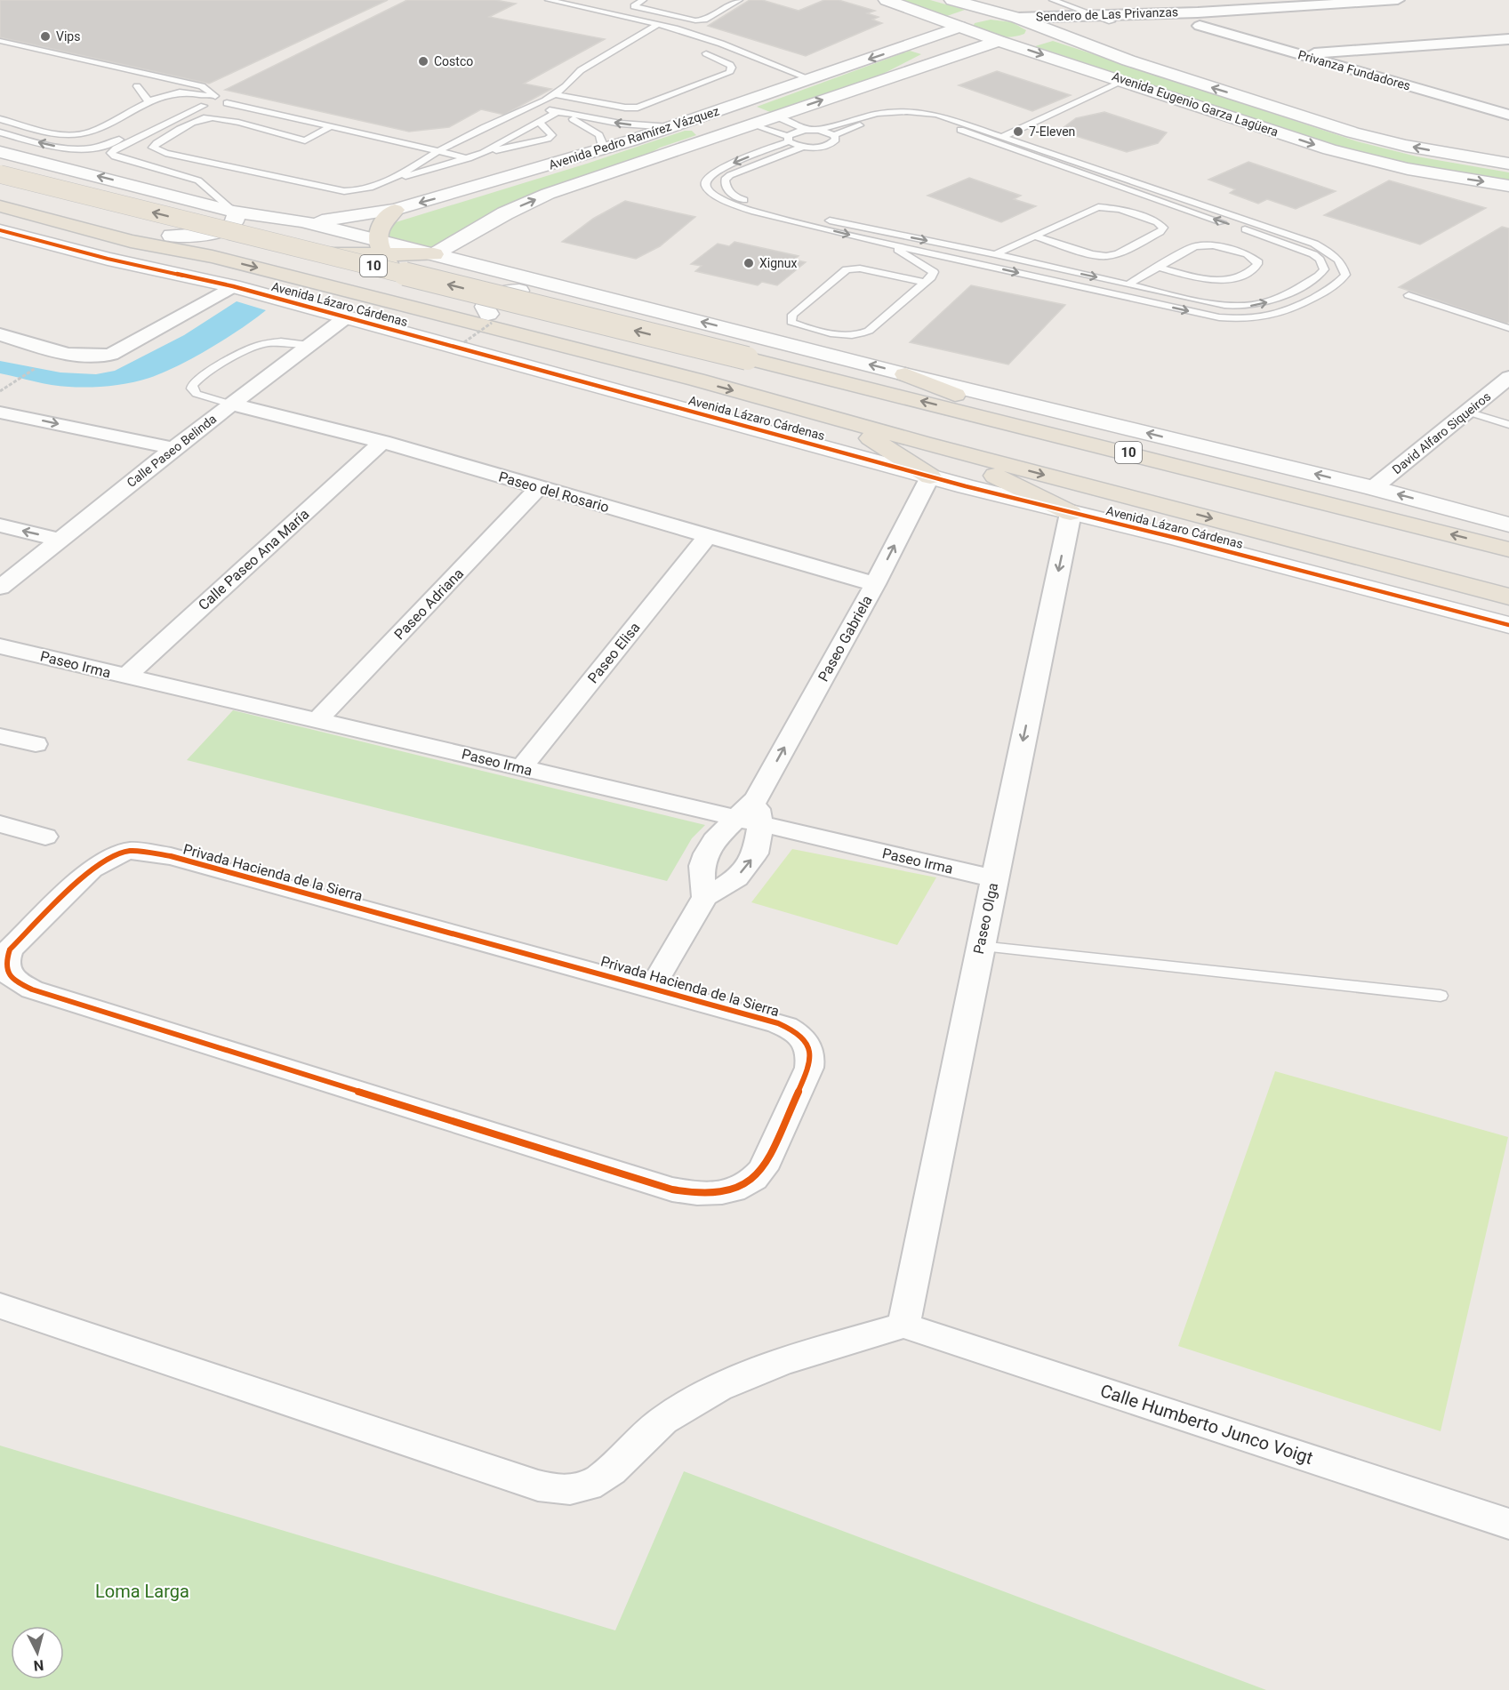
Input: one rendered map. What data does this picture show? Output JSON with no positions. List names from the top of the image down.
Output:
{
  "streets": {
    "highway": ["10", "Avenida Lázaro Cárdenas"],
    "street": [
      "Sendero de Las Privanzas",
      "Privanza Fundadores",
      "Avenida Eugenio Garza Lagüera",
      "Avenida Pedro Ramírez Vázquez",
      "David Alfaro Siqueiros",
      "Calle Paseo Belinda",
      "Paseo del Rosario",
      "Calle Paseo Ana María",
      "Paseo Adriana",
      "Paseo Gabriela",
      "Paseo Elisa",
      "Paseo Irma",
      "Privada Hacienda de la Sierra",
      "Paseo Olga",
      "Calle Humberto Junco Voigt"
    ]
  },
  "crossings": [
    ["Sendero de Las Privanzas", "Privanza Fundadores"],
    ["Sendero de Las Privanzas", "Avenida Eugenio Garza Lagüera"],
    ["Avenida Eugenio Garza Lagüera", "Avenida Pedro Ramírez Vázquez"],
    ["Avenida Lázaro Cárdenas", "Calle Paseo Belinda"],
    ["Avenida Lázaro Cárdenas", "Paseo Gabriela"],
    ["Avenida Lázaro Cárdenas", "Paseo Olga"],
    ["Calle Paseo Belinda", "Paseo del Rosario"],
    ["Paseo del Rosario", "Calle Paseo Ana María"],
    ["Paseo del Rosario", "Paseo Adriana"],
    ["Paseo del Rosario", "Paseo Gabriela"],
    ["Paseo del Rosario", "Paseo Elisa"],
    ["Calle Paseo Ana María", "Paseo Irma"],
    ["Paseo Adriana", "Paseo Irma"],
    ["Paseo Gabriela", "Paseo Irma"],
    ["Paseo Elisa", "Paseo Irma"],
    ["Paseo Irma", "Paseo Olga"],
    ["Paseo Olga", "Calle Humberto Junco Voigt"]
  ],
  "one_way": ["Paseo Gabriela", "Paseo Olga"],
  "parks": ["Loma Larga"],
  "places": [
    "Vips",
    "Costco",
    "7-Eleven",
    "Xignux"
  ],
  "north": "bottom"
}
